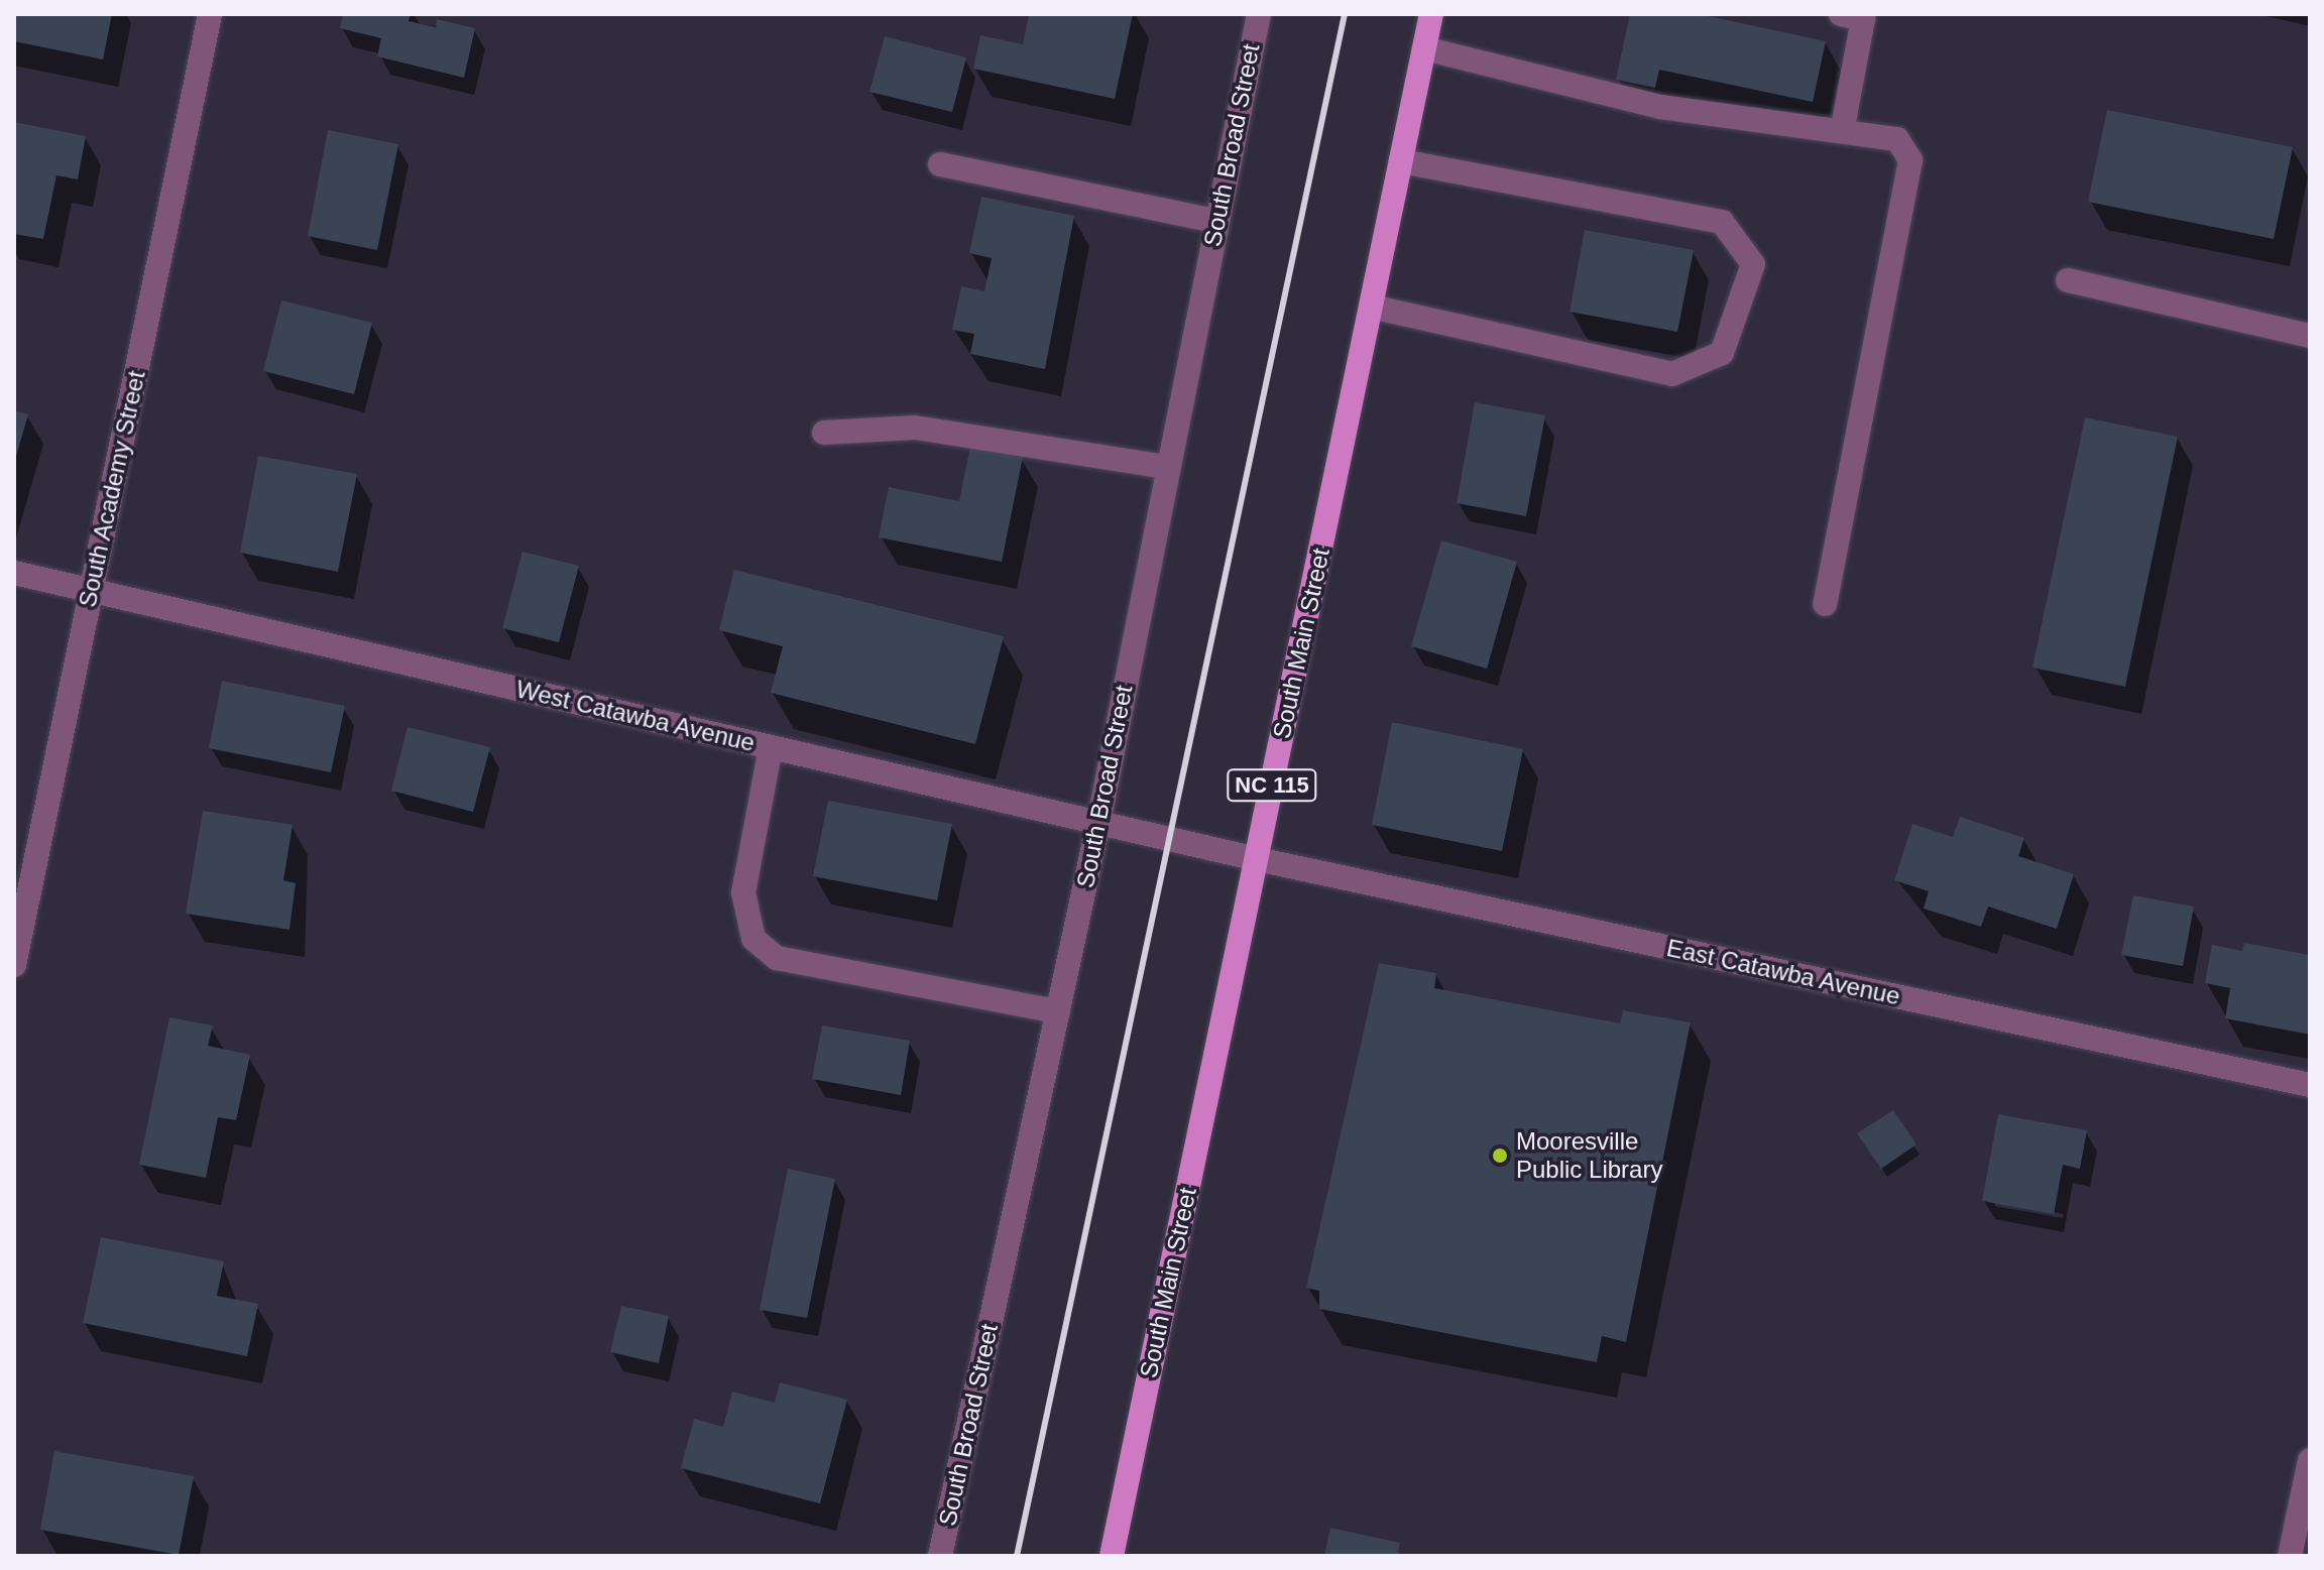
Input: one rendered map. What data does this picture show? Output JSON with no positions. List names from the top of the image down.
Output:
{
  "streets": {
    "main road": ["South Main Street", "NC 115"],
    "street": [
      "South Broad Street",
      "South Academy Street",
      "West Catawba Avenue",
      "East Catawba Avenue"
    ]
  },
  "crossings": [
    ["South Broad Street", "West Catawba Avenue"],
    ["South Academy Street", "West Catawba Avenue"],
    ["South Main Street", "West Catawba Avenue"],
    ["South Main Street", "East Catawba Avenue"],
    ["West Catawba Avenue", "East Catawba Avenue"]
  ],
  "places": ["Mooresville Public Library"]
}
